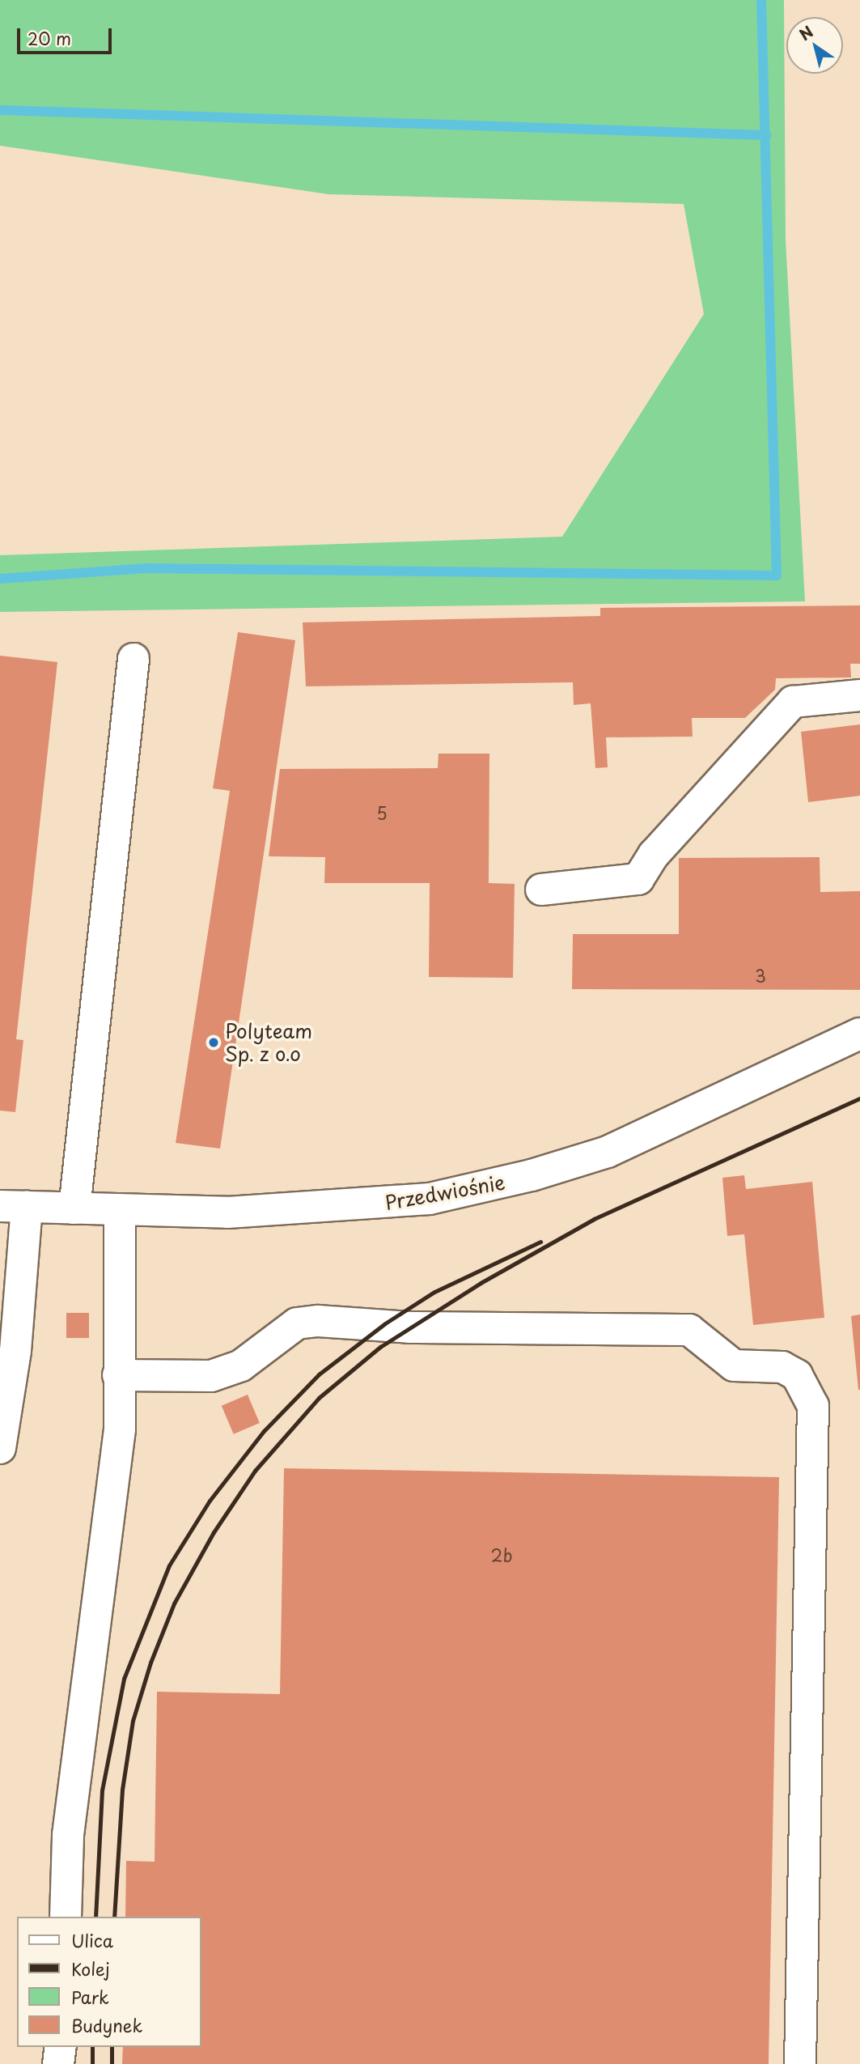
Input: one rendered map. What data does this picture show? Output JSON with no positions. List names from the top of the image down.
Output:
{
  "streets": {
    "street": ["Przedwiośnie"]
  },
  "places": ["Polyteam Sp. z o.o"],
  "house_numbers": ["5", "3", "2b"],
  "legend": [
    "Ulica",
    "Kolej",
    "Park",
    "Budynek"
  ],
  "scale_bar": "20 m",
  "north": "top left"
}
